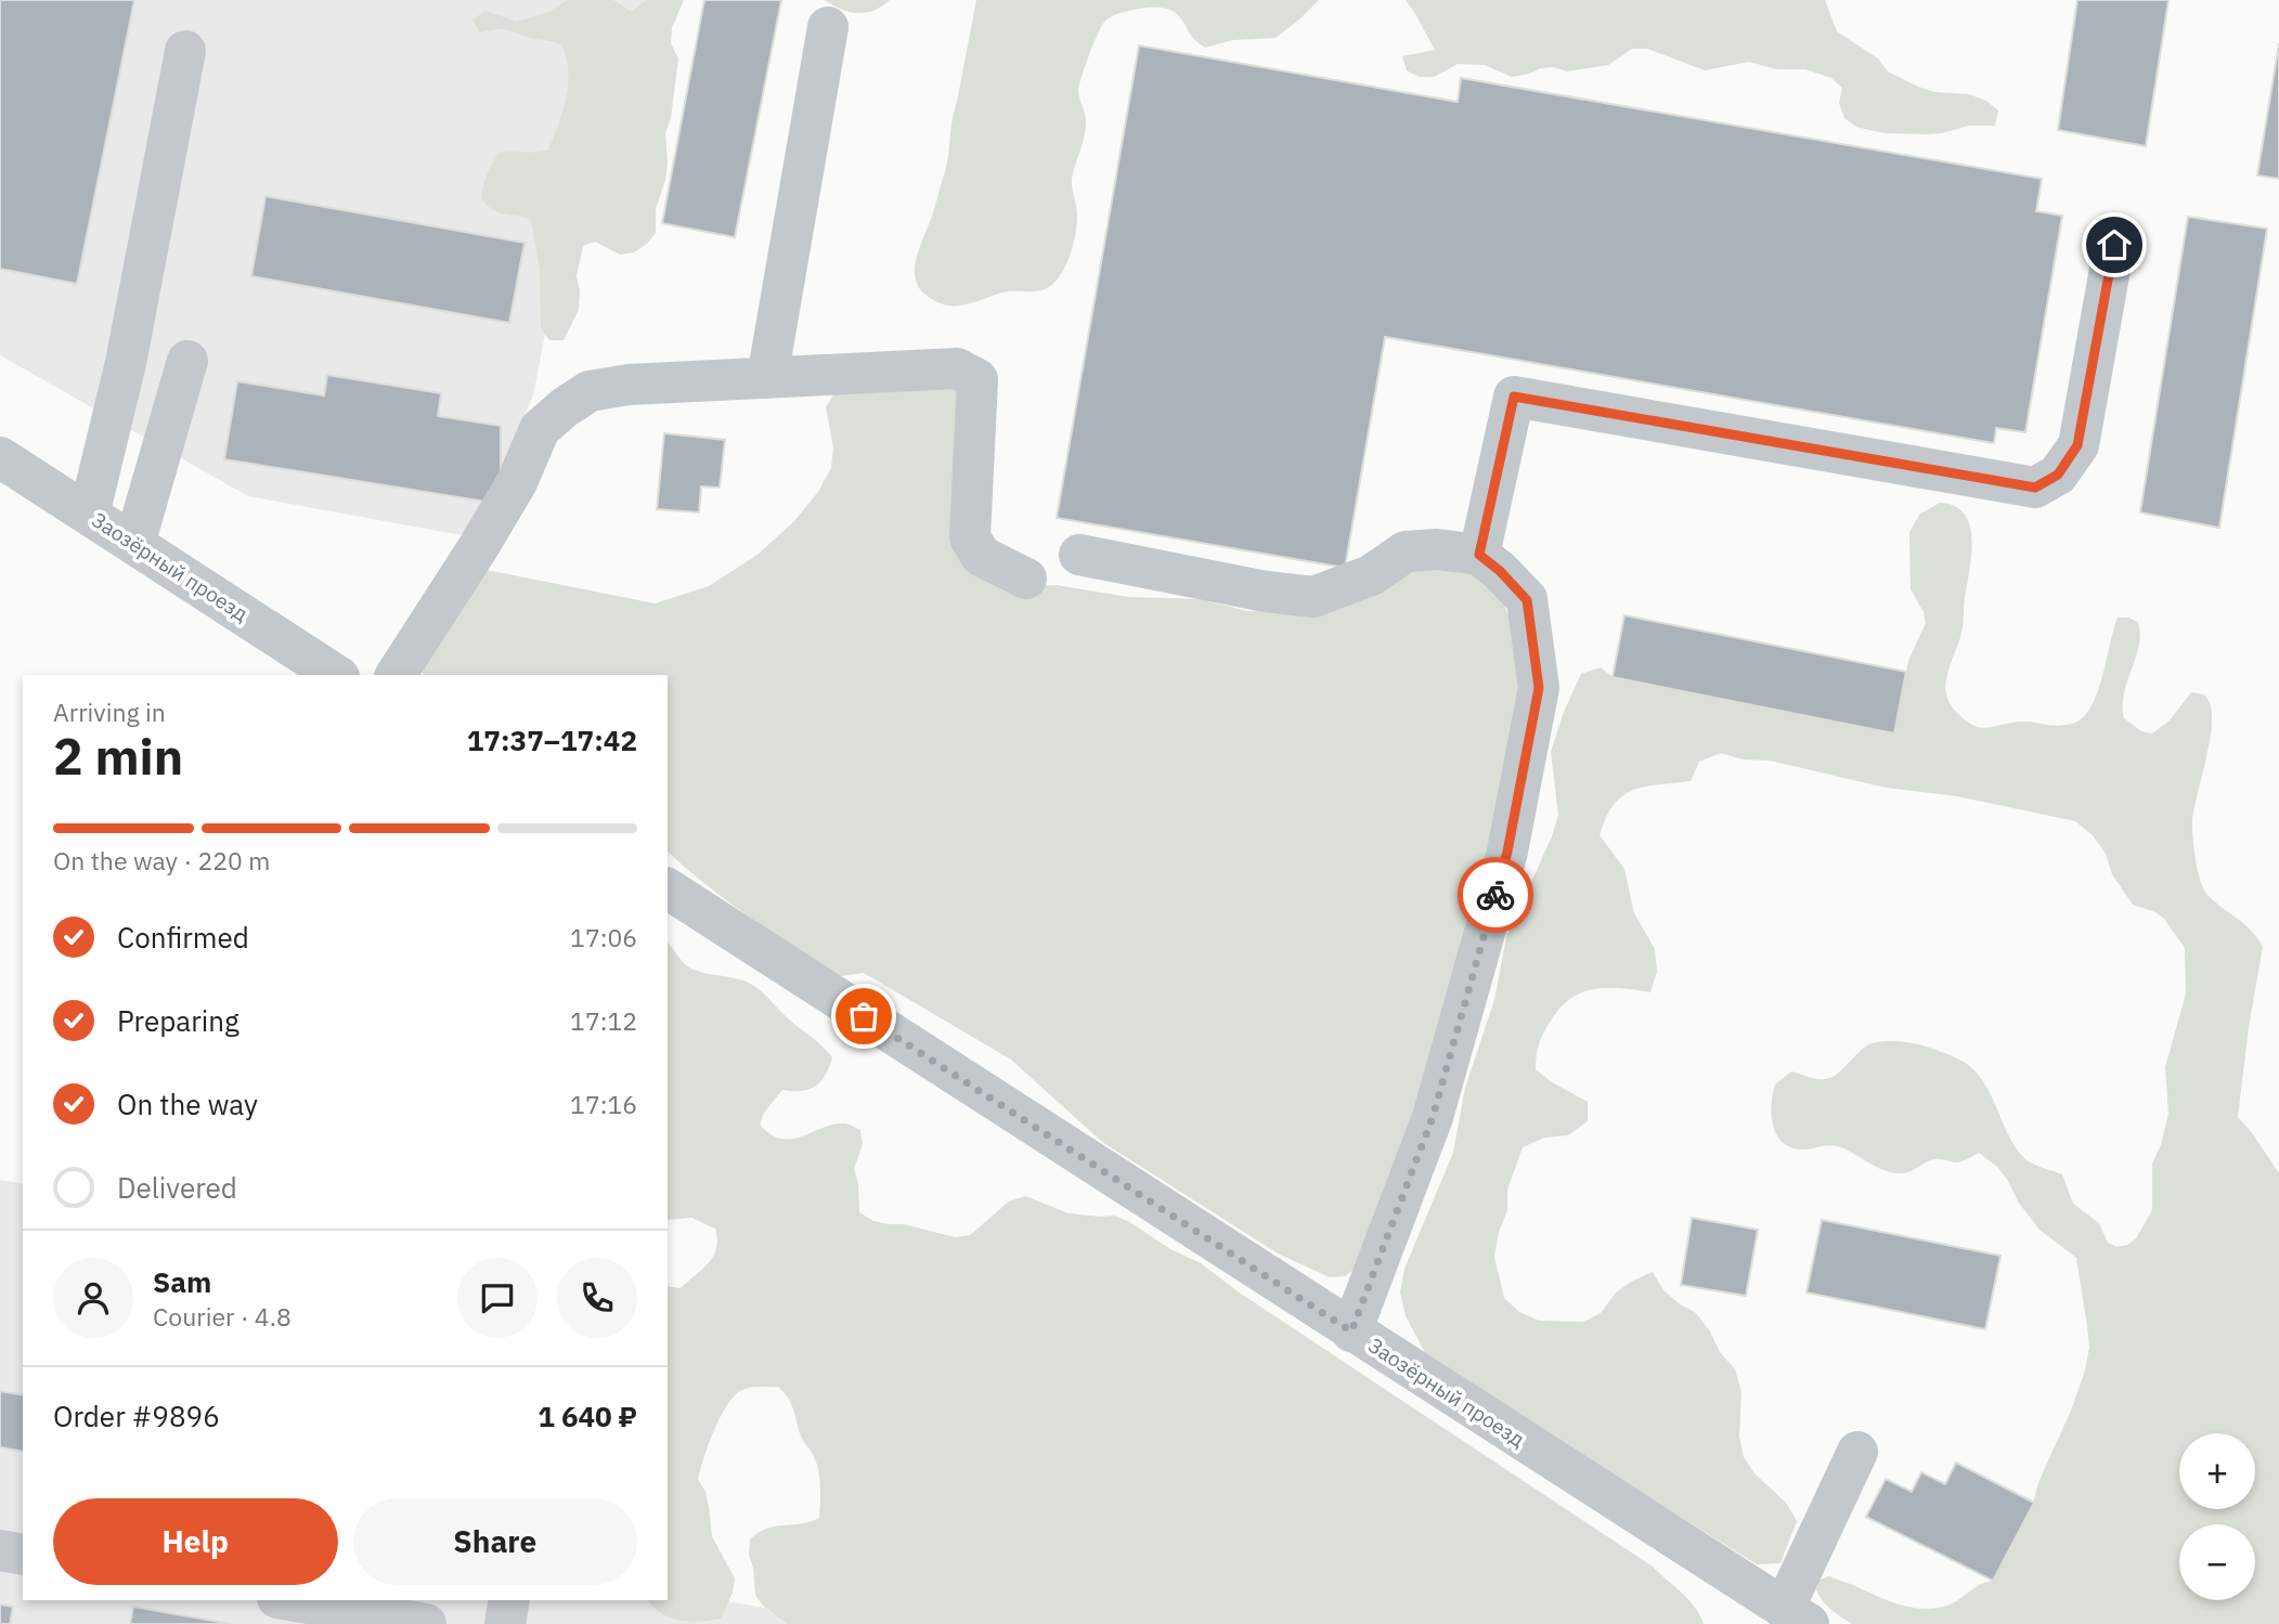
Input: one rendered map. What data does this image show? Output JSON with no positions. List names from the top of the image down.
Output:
{
  "streets": {
    "street": ["Заозёрный проезд"]
  },
  "page": {
    "heading": ["2 min", "Arriving in", "17:37–17:42"],
    "panel": [
      "Sam",
      "Courier · 4.8",
      "Order #9896",
      "1 640 ₽"
    ],
    "bar": "On the way · 220 m",
    "list": [
      ["Confirmed", "17:06"],
      ["Preparing", "17:12"],
      ["On the way", "17:16"],
      "Delivered"
    ],
    "map_buttons": ["+", "−"],
    "buttons": ["Help", "Share"]
  }
}
